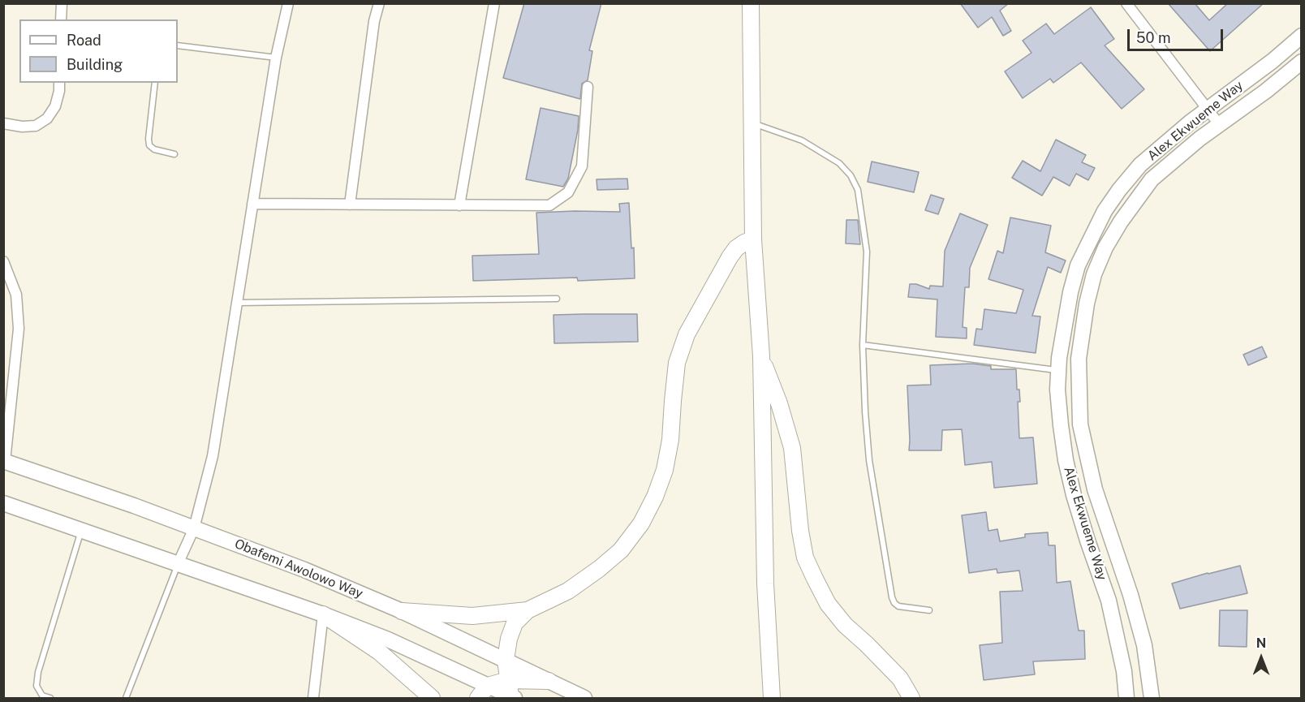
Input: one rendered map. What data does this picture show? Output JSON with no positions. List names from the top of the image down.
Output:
{
  "streets": {
    "street": ["Alex Ekwueme Way", "Obafemi Awolowo Way"]
  },
  "legend": ["Road", "Building"],
  "scale_bar": "50 m",
  "north": "top"
}
